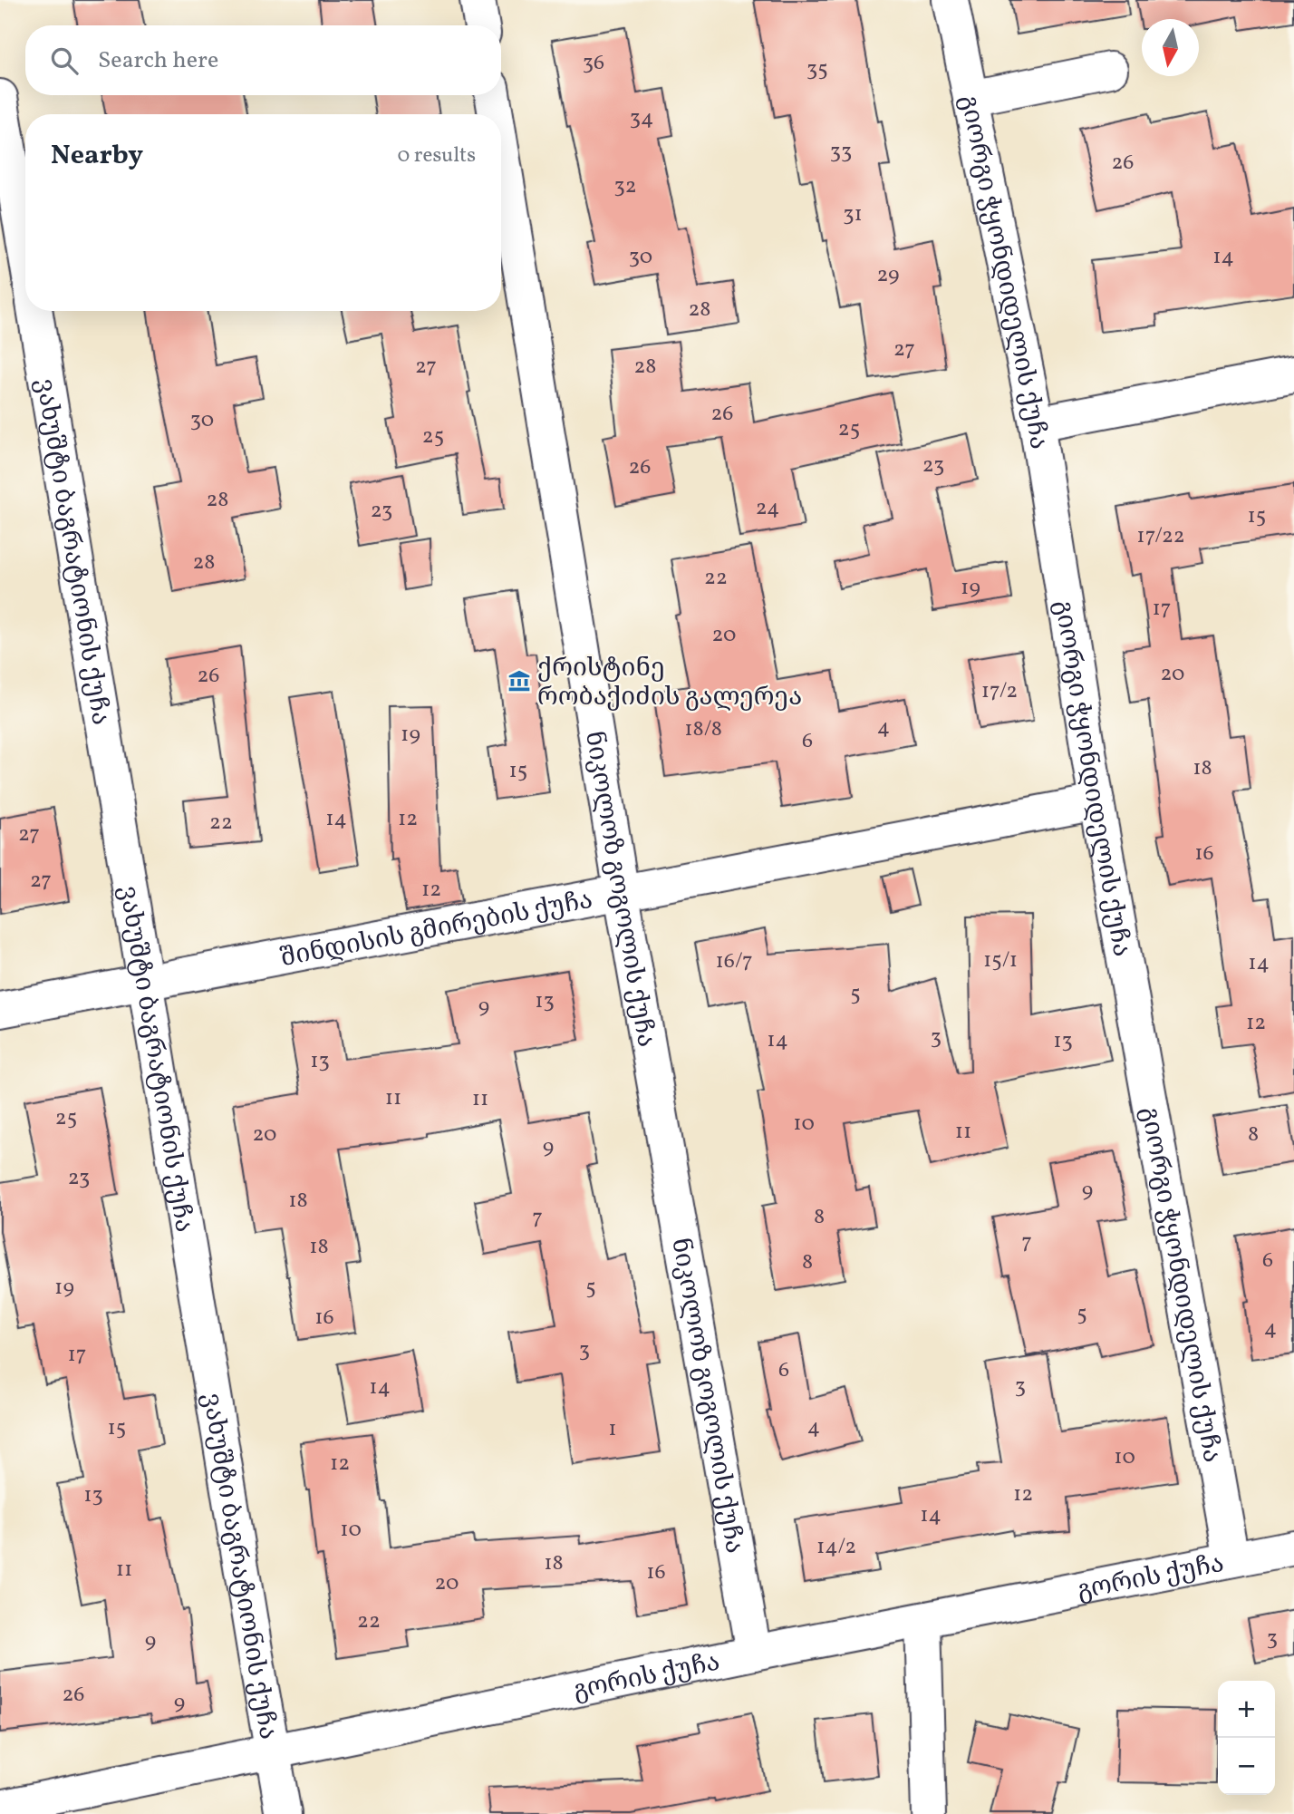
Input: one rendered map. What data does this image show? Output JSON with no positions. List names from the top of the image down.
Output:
{
  "streets": {
    "street": [
      "გიორგი ჭყონდიდელის ქუჩა",
      "ვახუშტი ბაგრატიონის ქუჩა",
      "ნიკოლოზ გოგოლის ქუჩა",
      "შინდისის გმირების ქუჩა",
      "გორის ქუჩა"
    ]
  },
  "crossings": [
    ["გიორგი ჭყონდიდელის ქუჩა", "შინდისის გმირების ქუჩა"],
    ["გიორგი ჭყონდიდელის ქუჩა", "გორის ქუჩა"],
    ["ვახუშტი ბაგრატიონის ქუჩა", "შინდისის გმირების ქუჩა"],
    ["ვახუშტი ბაგრატიონის ქუჩა", "გორის ქუჩა"],
    ["ნიკოლოზ გოგოლის ქუჩა", "შინდისის გმირების ქუჩა"],
    ["ნიკოლოზ გოგოლის ქუჩა", "გორის ქუჩა"]
  ],
  "places": {
    "museum": ["ქრისტინე რობაქიძის გალერეა"]
  },
  "house_numbers": [
    "36",
    "35",
    "34",
    "33",
    "26",
    "32",
    "31",
    "30",
    "14",
    "29",
    "28",
    "27",
    "27",
    "28",
    "26",
    "30",
    "25",
    "25",
    "23",
    "26",
    "28",
    "24",
    "23",
    "15",
    "17/22",
    "28",
    "22",
    "19",
    "17",
    "20",
    "20",
    "26",
    "17/2",
    "4",
    "18/8",
    "19",
    "6",
    "18",
    "15",
    "14",
    "12",
    "22",
    "27",
    "16",
    "27",
    "12",
    "15/1",
    "16/7",
    "14",
    "5",
    "13",
    "9",
    "12",
    "3",
    "14",
    "13",
    "13",
    "11",
    "11",
    "25",
    "10",
    "11",
    "20",
    "8",
    "9",
    "23",
    "9",
    "18",
    "8",
    "7",
    "7",
    "18",
    "6",
    "8",
    "19",
    "5",
    "5",
    "16",
    "4",
    "3",
    "17",
    "6",
    "3",
    "14",
    "4",
    "15",
    "1",
    "10",
    "12",
    "12",
    "13",
    "14",
    "10",
    "14/2",
    "18",
    "11",
    "16",
    "20",
    "22",
    "3",
    "9",
    "26",
    "9"
  ],
  "north": "bottom",
  "page": {
    "search": "Search here",
    "heading": ["Nearby", "0 results"],
    "map_buttons": ["+", "−"]
  }
}
